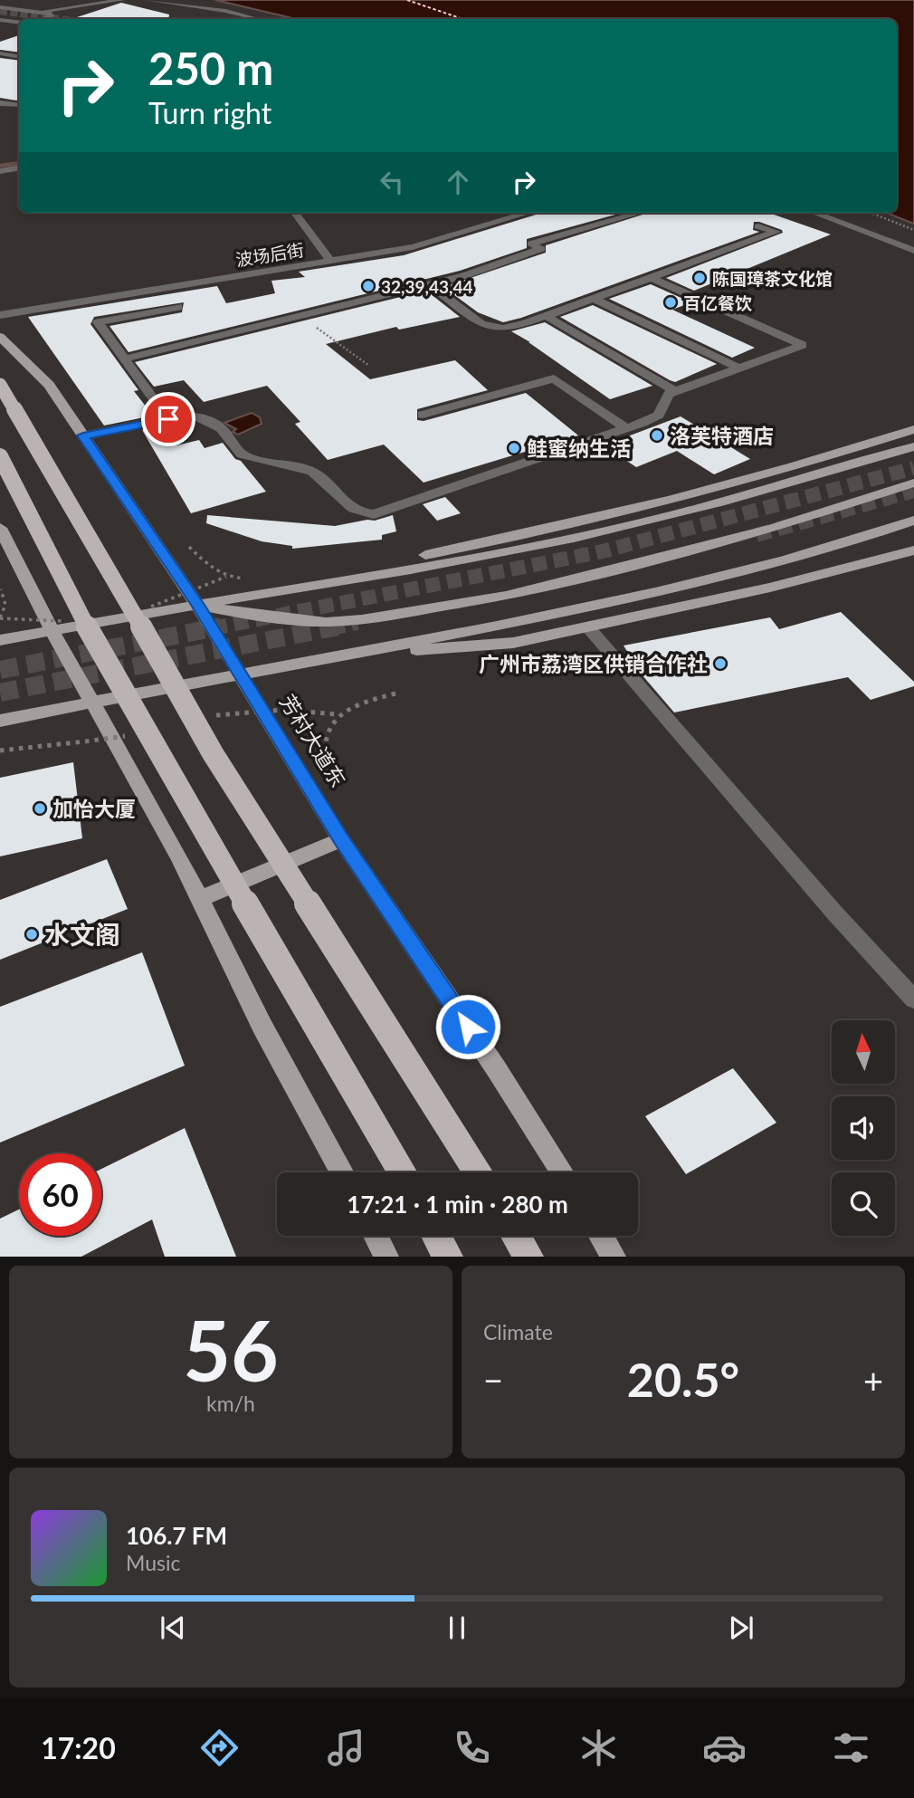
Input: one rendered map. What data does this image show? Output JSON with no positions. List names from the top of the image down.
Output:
{
  "streets": {
    "main road": ["芳村大道东"],
    "street": ["波场后街"]
  },
  "places": [
    "陈国璋茶文化馆",
    "32,39,43,44",
    "百亿餐饮",
    "洛芙特酒店",
    "鲑蜜纳生活",
    "广州市荔湾区供销合作社",
    "加怡大厦",
    "水文阁"
  ],
  "north": "top",
  "page": {
    "turn": ["250 m", "Turn right"],
    "limit": "60",
    "trip": "17:21 · 1 min · 280 m",
    "tile": [
      ["56", "km/h"],
      "Climate"
    ],
    "heat": ["−", "20.5°", "+"],
    "song": ["106.7 FM", "Music"],
    "tabs": "17:20"
  }
}
